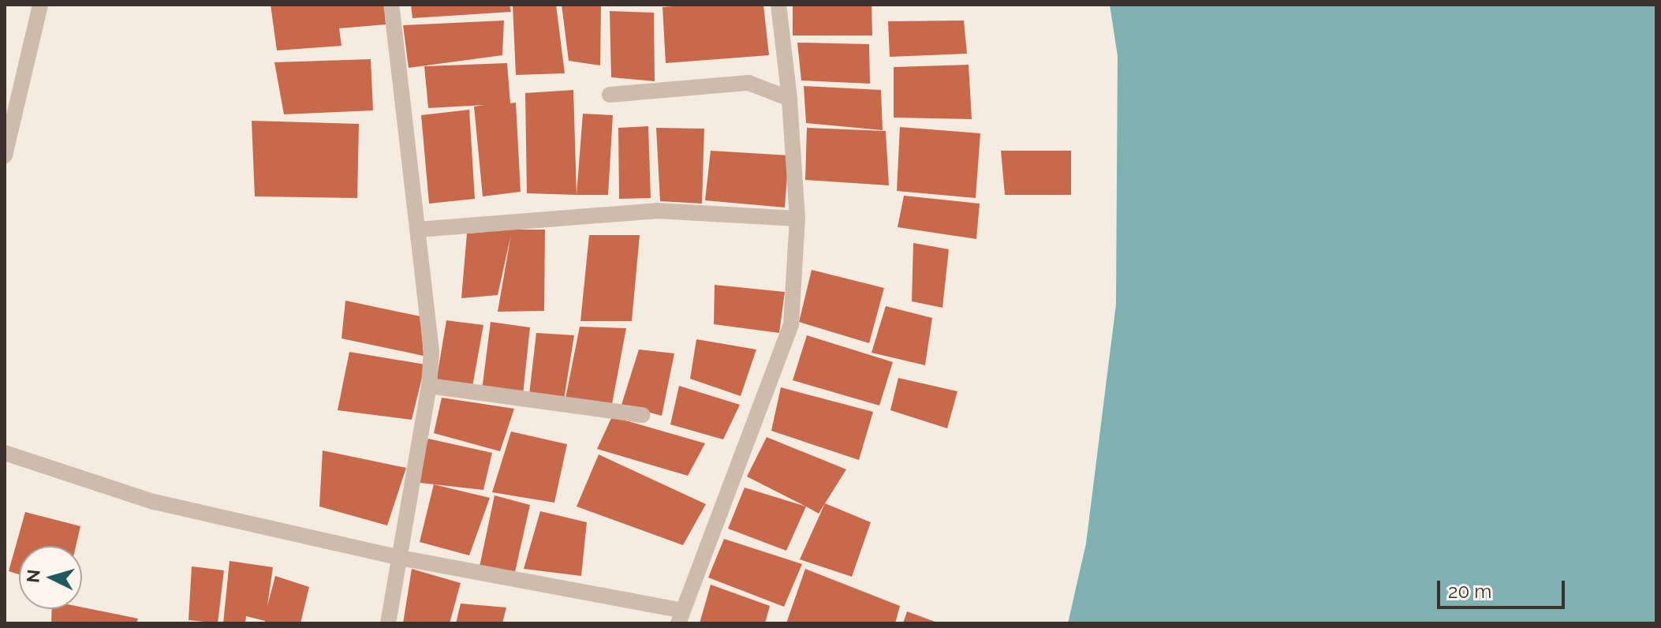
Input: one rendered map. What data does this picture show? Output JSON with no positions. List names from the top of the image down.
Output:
{
  "scale_bar": "20 m",
  "north": "left"
}
